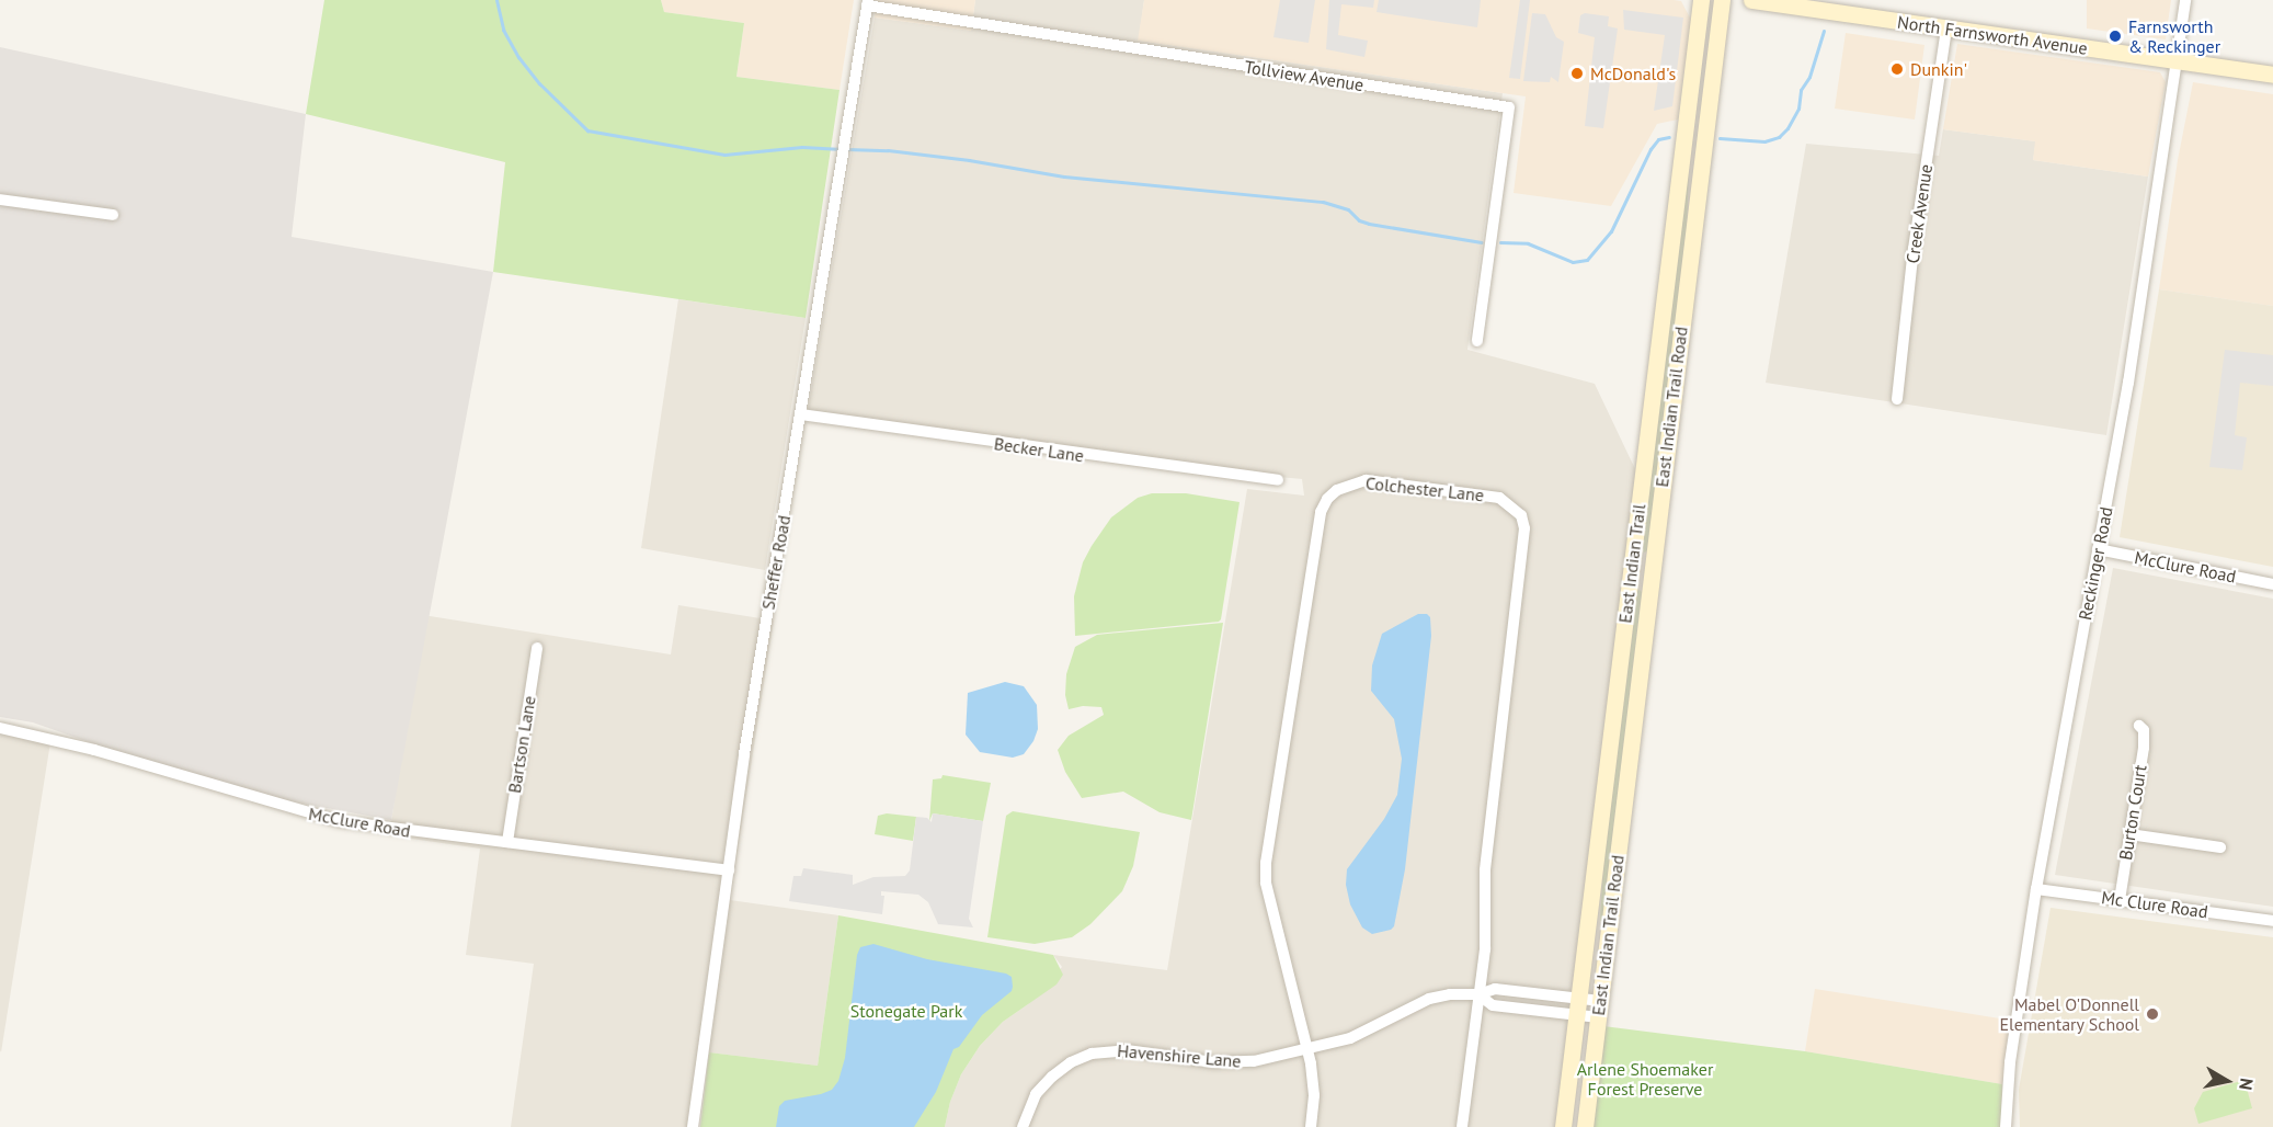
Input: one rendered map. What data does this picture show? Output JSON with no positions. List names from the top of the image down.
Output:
{
  "streets": {
    "main road": ["North Farnsworth Avenue", "East Indian Trail Road", "East Indian Trail"],
    "street": [
      "Tollview Avenue",
      "Creek Avenue",
      "Becker Lane",
      "Colchester Lane",
      "Sheffer Road",
      "Reckinger Road",
      "McClure Road",
      "Bartson Lane",
      "Burton Court",
      "Mc Clure Road",
      "Havenshire Lane"
    ]
  },
  "crossings": [
    ["North Farnsworth Avenue", "Creek Avenue"],
    ["North Farnsworth Avenue", "Reckinger Road"],
    ["Tollview Avenue", "Sheffer Road"],
    ["East Indian Trail Road", "Havenshire Lane"],
    ["Becker Lane", "Sheffer Road"],
    ["Colchester Lane", "Havenshire Lane"],
    ["Sheffer Road", "McClure Road"],
    ["East Indian Trail", "Havenshire Lane"],
    ["Reckinger Road", "McClure Road"],
    ["Reckinger Road", "Mc Clure Road"],
    ["McClure Road", "Bartson Lane"],
    ["Burton Court", "Mc Clure Road"]
  ],
  "parks": ["Stonegate Park", "Arlene Shoemaker Forest Preserve"],
  "places": [
    "Farnsworth & Reckinger",
    "Dunkin'",
    "McDonald's",
    "Mabel O'Donnell Elementary School"
  ],
  "north": "right"
}
